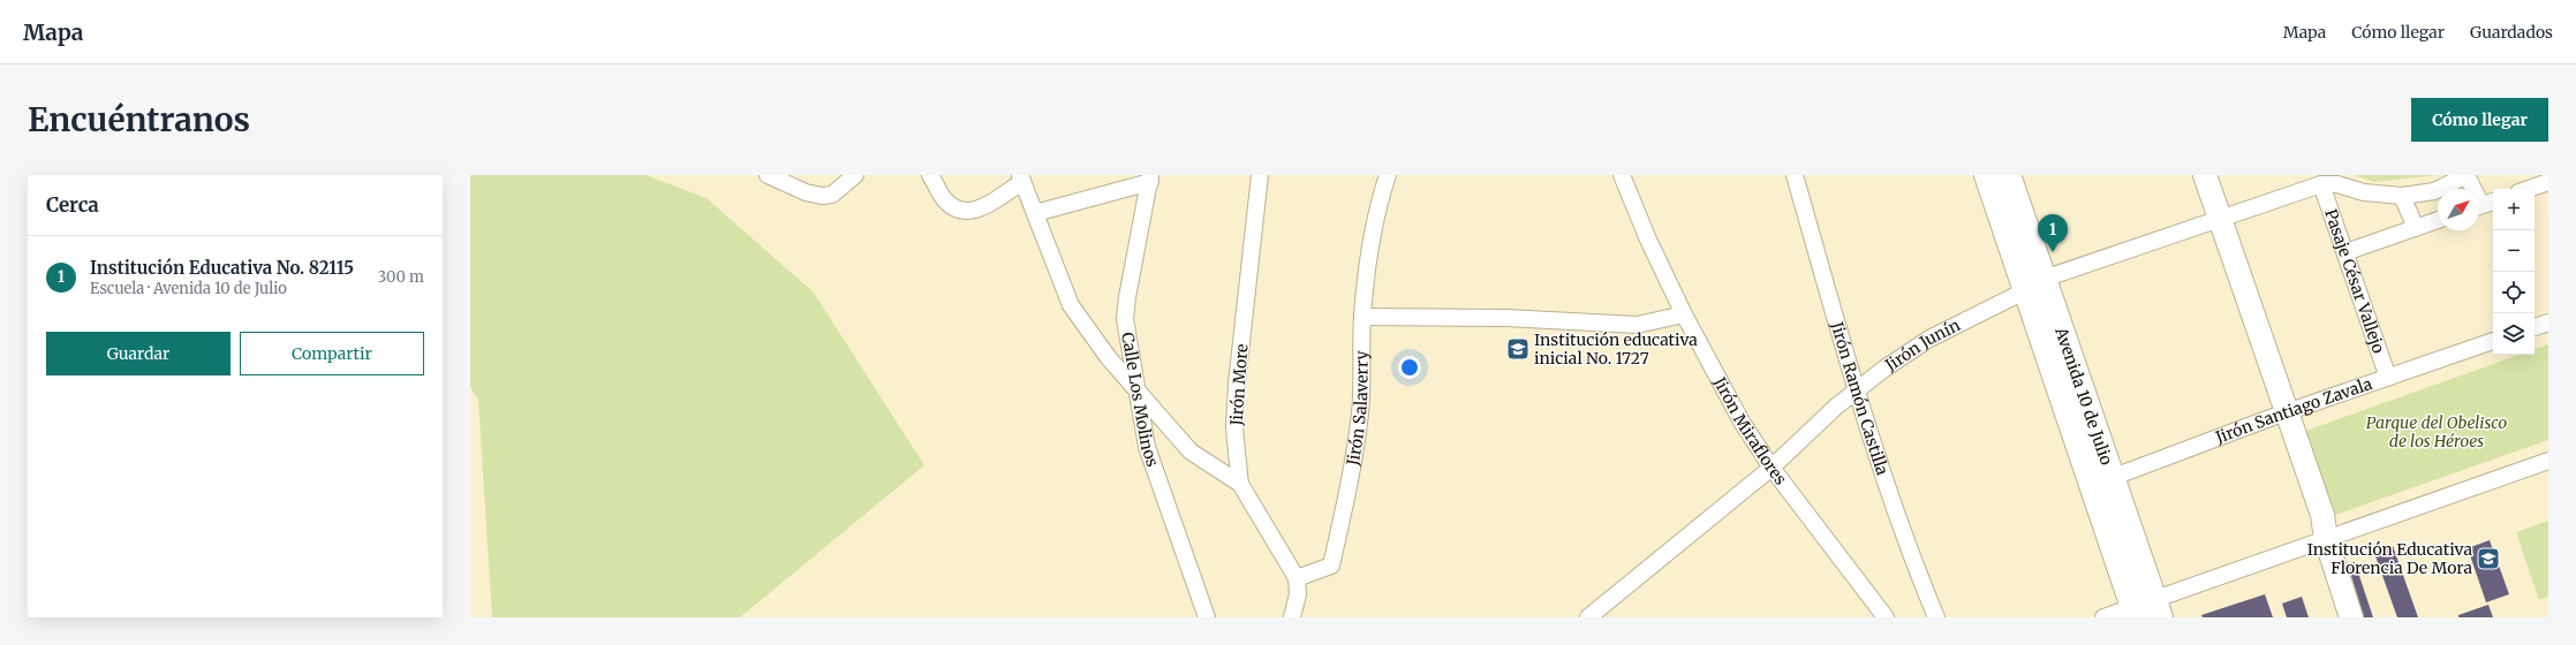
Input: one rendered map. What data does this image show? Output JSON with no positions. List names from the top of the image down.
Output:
{
  "streets": {
    "highway": ["Avenida 10 de Julio"],
    "street": [
      "Pasaje César Vallejo",
      "Jirón Junín",
      "Jirón More",
      "Jirón Ramón Castilla",
      "Calle Los Molinos",
      "Jirón Salaverry",
      "Jirón Santiago Zavala",
      "Jirón Miraflores"
    ]
  },
  "crossings": [
    ["Pasaje César Vallejo", "Jirón Junín"],
    ["Pasaje César Vallejo", "Jirón Santiago Zavala"],
    ["Jirón Junín", "Avenida 10 de Julio"],
    ["Jirón Junín", "Jirón Ramón Castilla"],
    ["Jirón Junín", "Jirón Miraflores"],
    ["Jirón More", "Jirón Salaverry"],
    ["Avenida 10 de Julio", "Jirón Santiago Zavala"]
  ],
  "parks": ["Parque del Obelisco de los Héroes"],
  "places": {
    "school or university": ["Institución educativa inicial No. 1727", "Institución Educativa Florencia De Mora"]
  },
  "north": "top right",
  "page": {
    "header": "Mapa",
    "nav": ["Mapa", "Cómo llegar", "Guardados"],
    "buttons": [
      "Cómo llegar",
      ["Guardar", "Compartir"]
    ],
    "title": "Encuéntranos",
    "heading": "Cerca",
    "map_buttons": ["+", "−"],
    "pins": "1",
    "list": [
      {
        "mark": "1",
        "name": "Institución Educativa No. 82115",
        "note": "Escuela · Avenida 10 de Julio",
        "value": "300 m"
      }
    ]
  }
}
